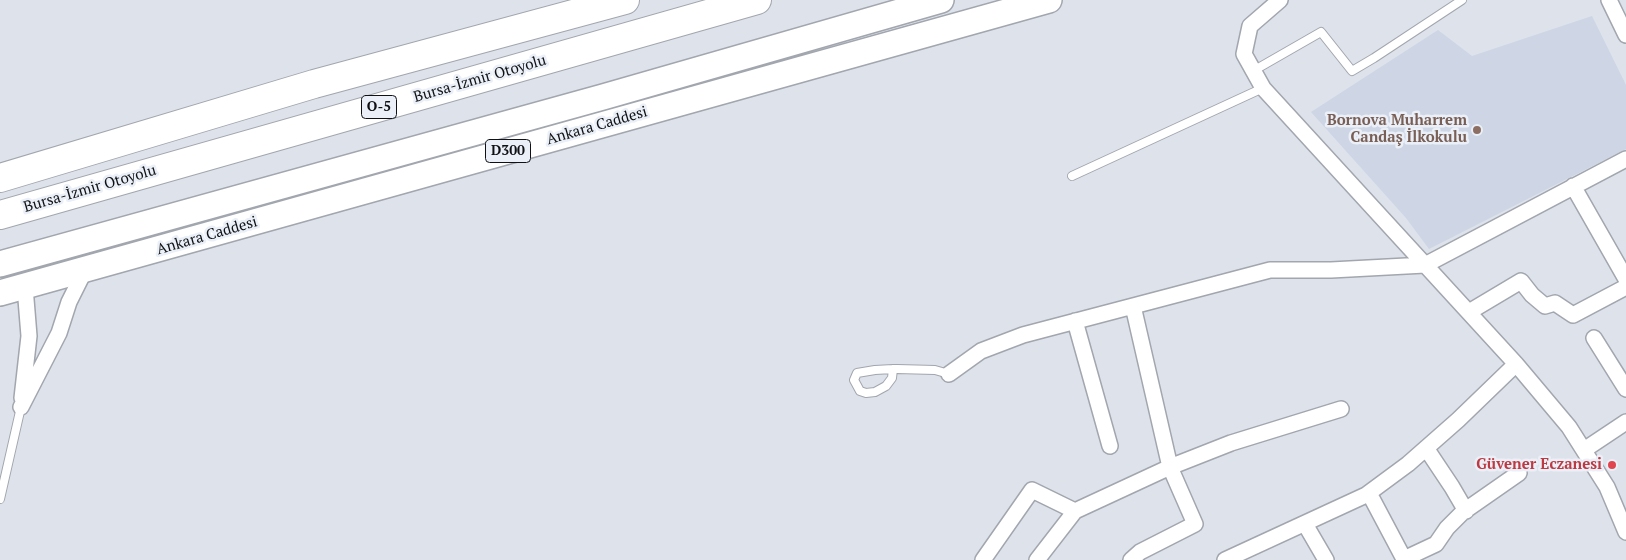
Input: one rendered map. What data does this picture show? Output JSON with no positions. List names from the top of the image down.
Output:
{
  "streets": {
    "highway": [
      "Bursa-İzmir Otoyolu",
      "O-5",
      "Ankara Caddesi",
      "D300"
    ]
  },
  "places": ["Bornova Muharrem Candaş İlkokulu", "Güvener Eczanesi"]
}
